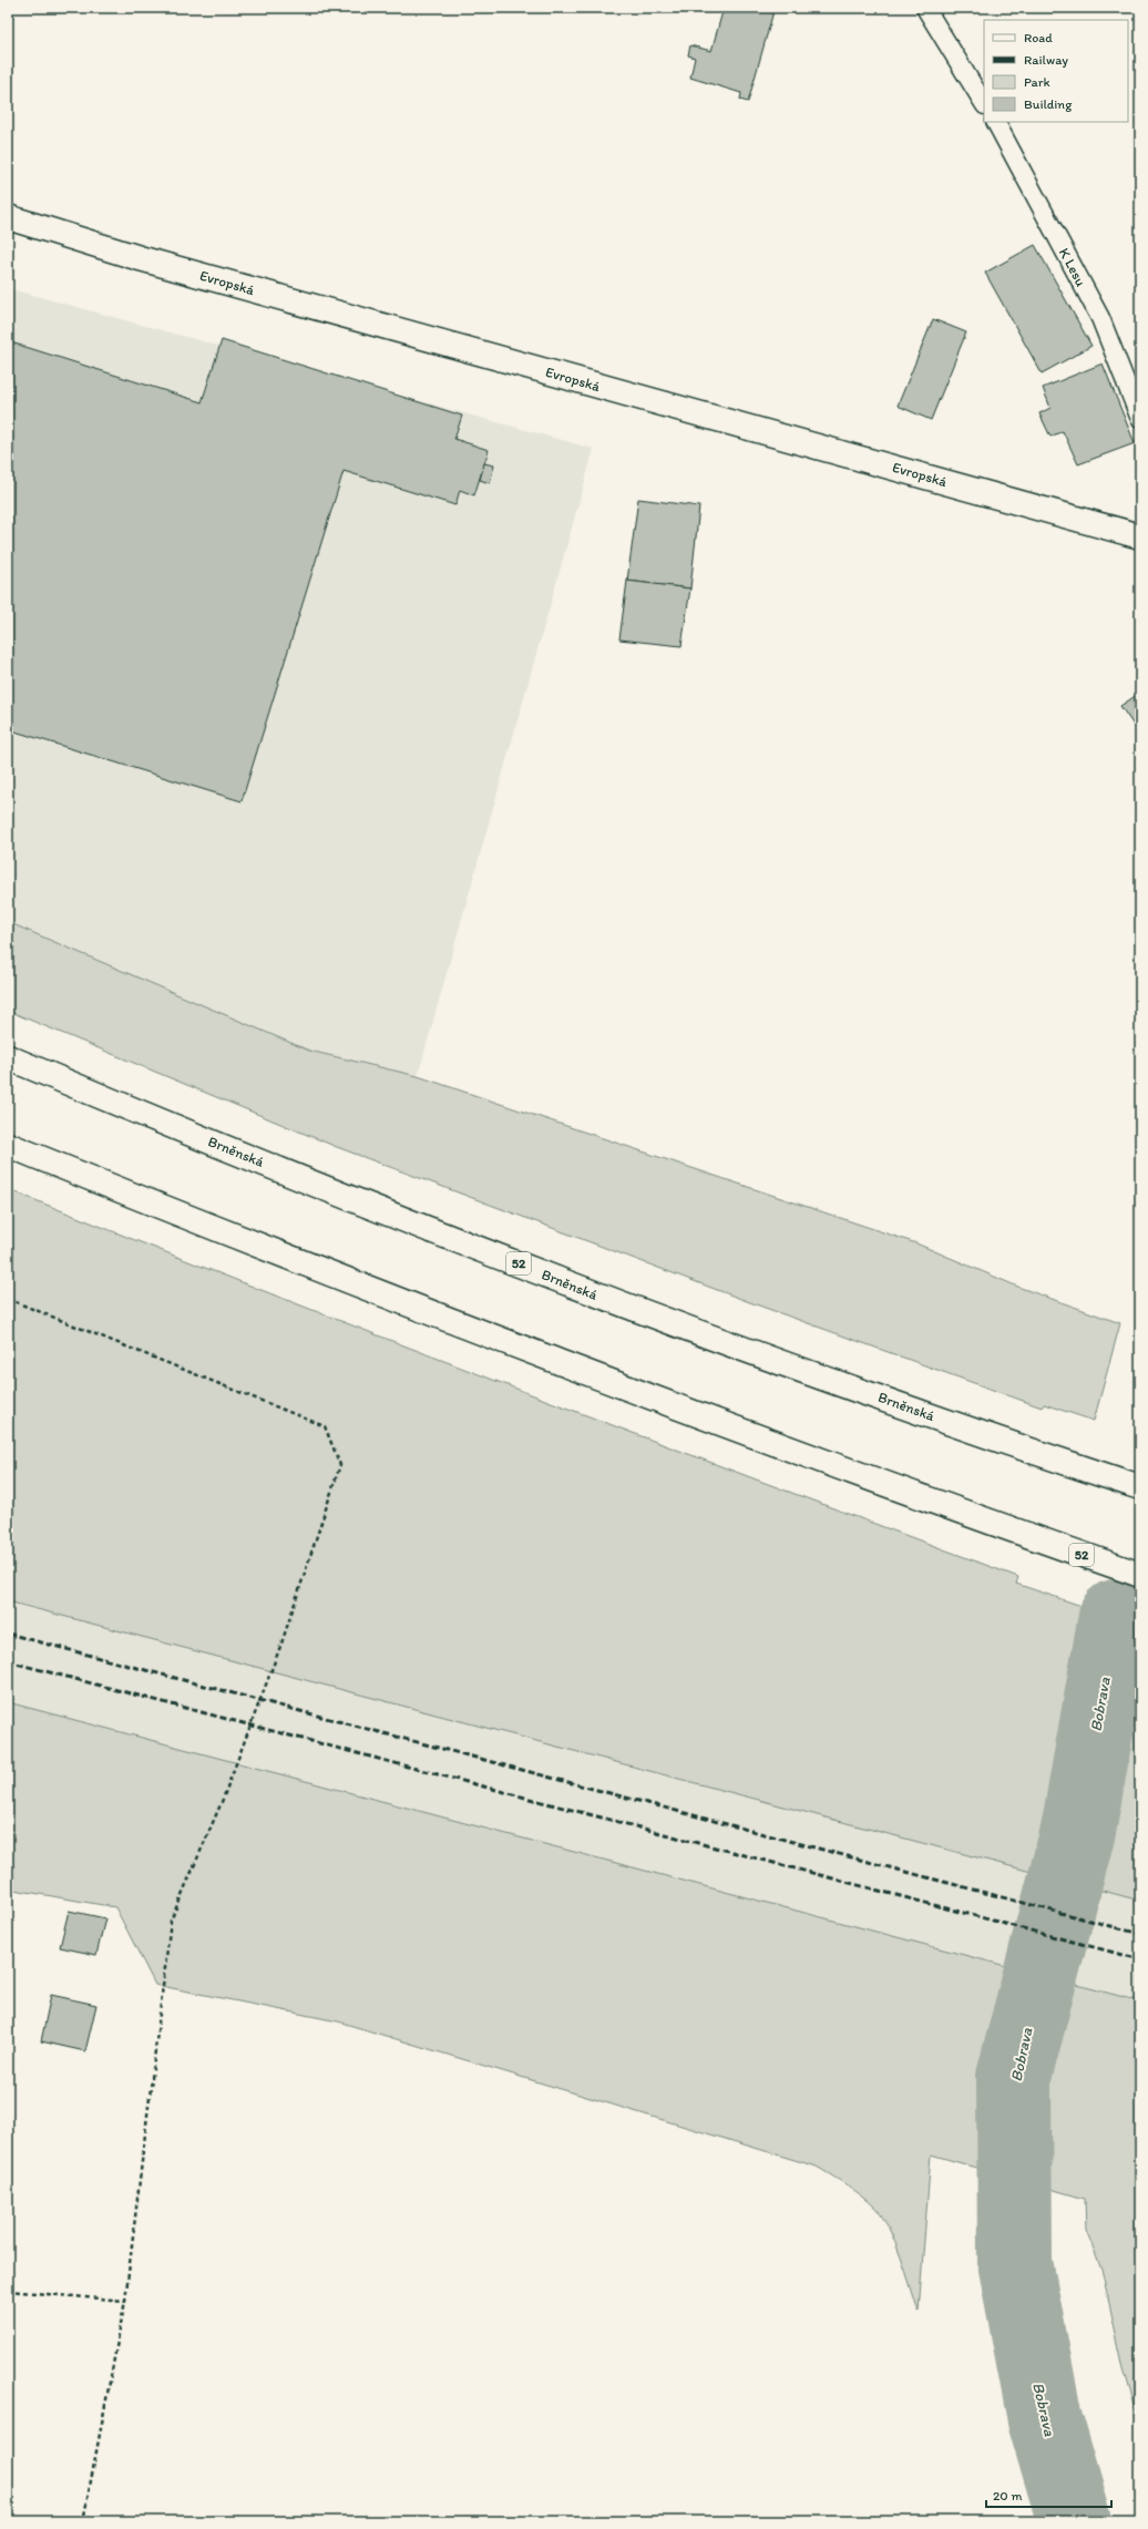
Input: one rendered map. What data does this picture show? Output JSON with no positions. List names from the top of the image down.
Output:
{
  "streets": {
    "main road": ["Evropská", "Brněnská", "52"],
    "lane": ["K Lesu"]
  },
  "water": ["Bobrava"],
  "legend": [
    "Road",
    "Railway",
    "Park",
    "Building"
  ],
  "scale_bar": "20 m"
}
